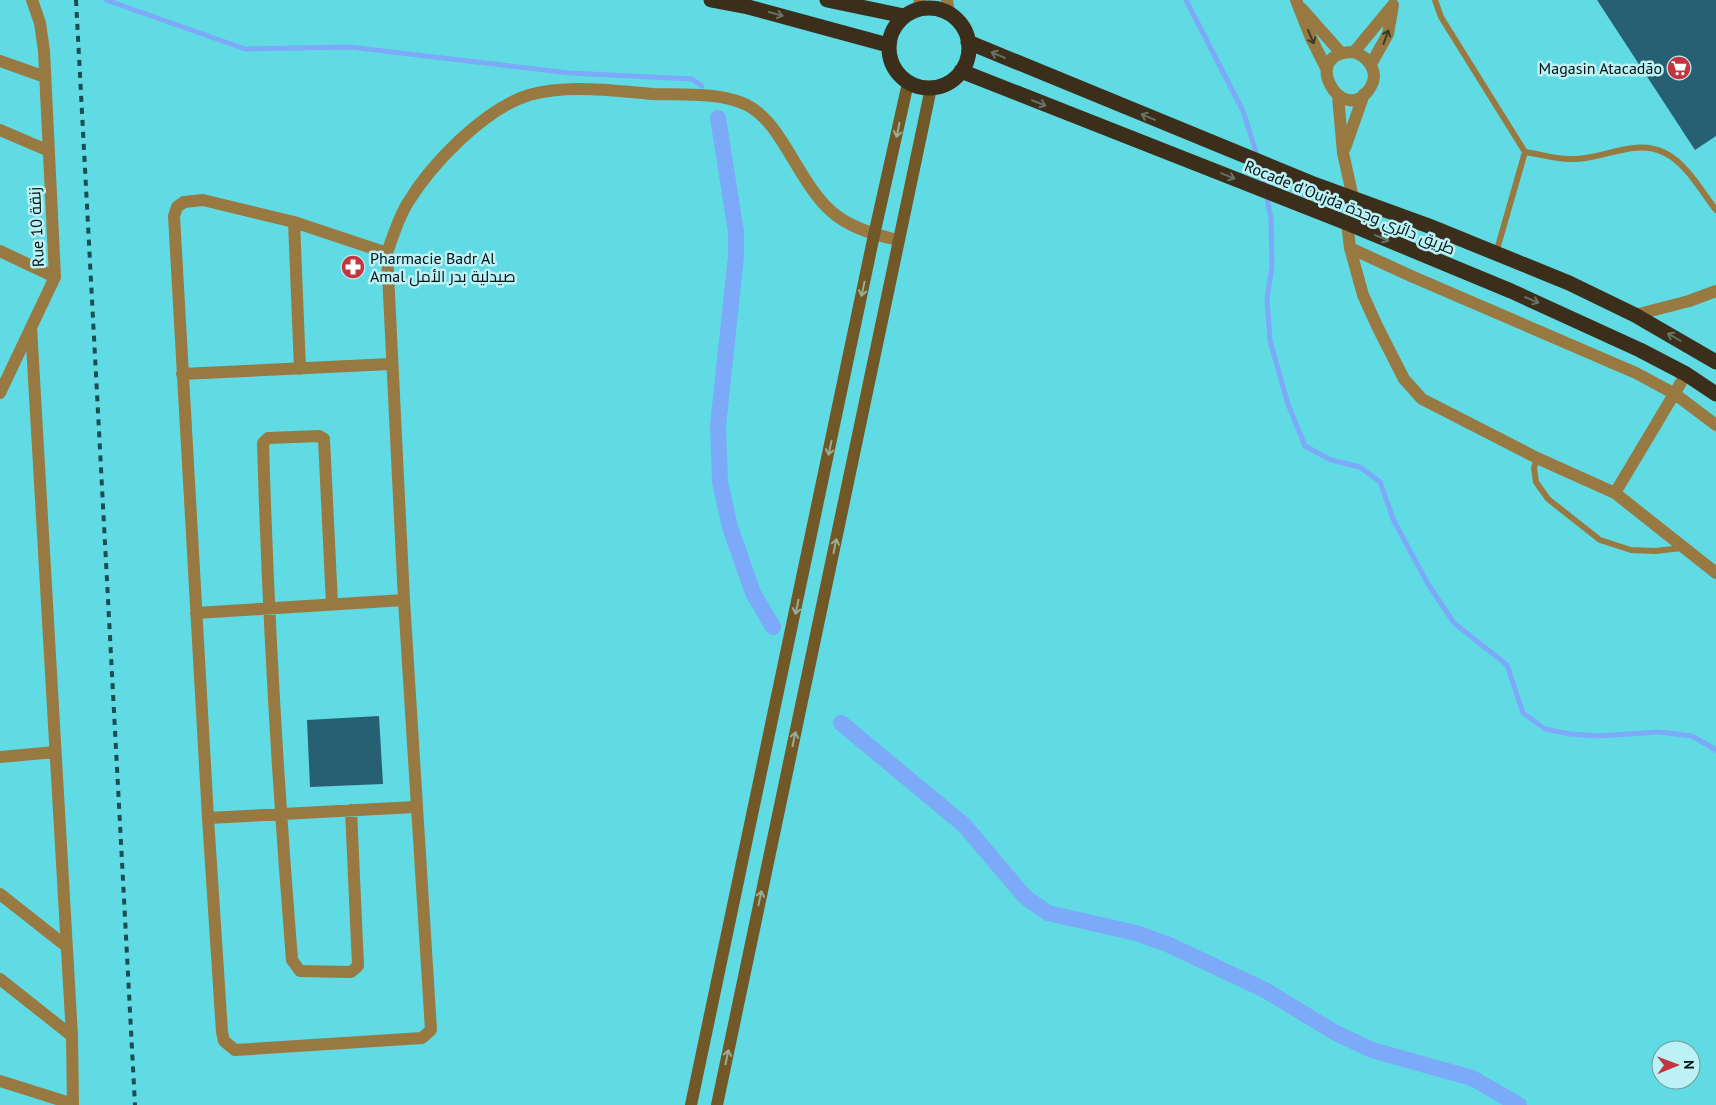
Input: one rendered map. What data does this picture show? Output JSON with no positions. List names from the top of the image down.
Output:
{
  "streets": {
    "highway": ["Rocade d'Oujda طريق دائري وجدة"],
    "street": ["Rue 10 زنقة"]
  },
  "places": {
    "supermarket": ["Magasin Atacadão"],
    "pharmacy": ["Pharmacie Badr Al Amal صيدلية بدر الأمل"]
  },
  "north": "right"
}
